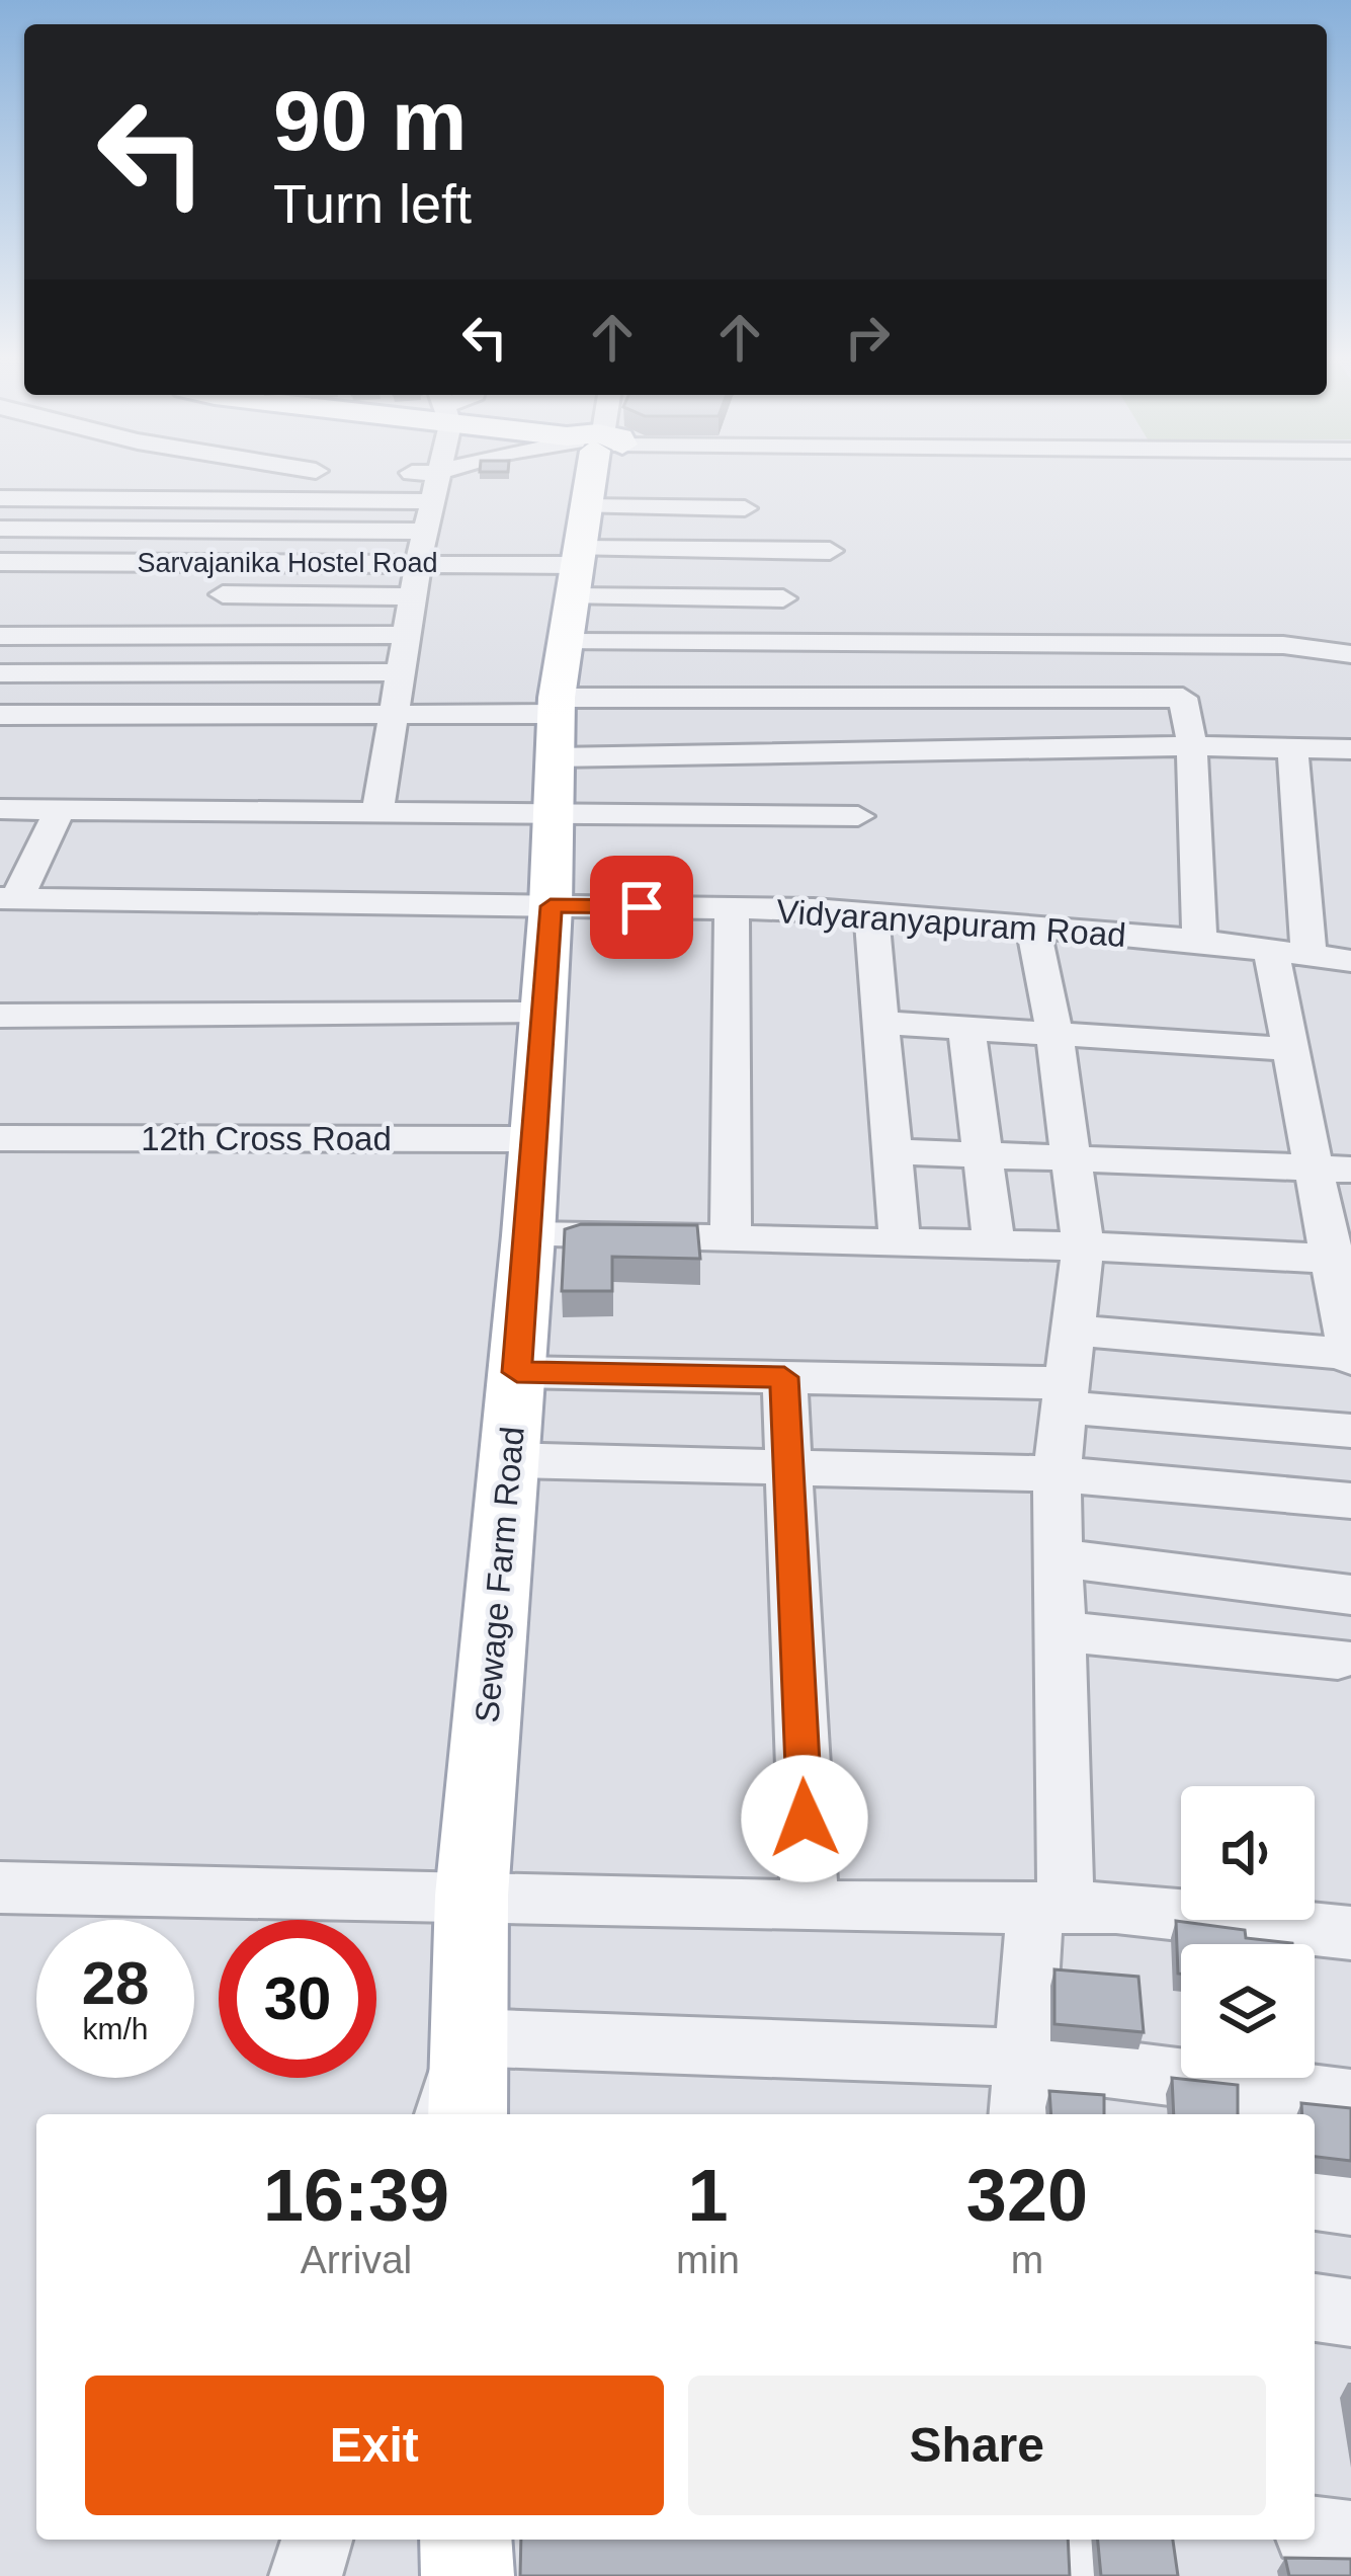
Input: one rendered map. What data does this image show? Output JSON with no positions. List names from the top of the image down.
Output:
{
  "streets": {
    "main road": ["Sewage Farm Road"],
    "street": ["Sarvajanika Hostel Road", "Vidyaranyapuram Road", "12th Cross Road"]
  },
  "crossings": [
    ["Sarvajanika Hostel Road", "Sewage Farm Road"],
    ["Vidyaranyapuram Road", "Sewage Farm Road"],
    ["12th Cross Road", "Sewage Farm Road"]
  ],
  "page": {
    "turn": ["90 m", "Turn left"],
    "speed": "28 km/h",
    "limit": "30",
    "eta": [
      "16:39",
      "Arrival",
      "1",
      "min",
      "320",
      "m"
    ],
    "buttons": ["Exit", "Share"]
  }
}
